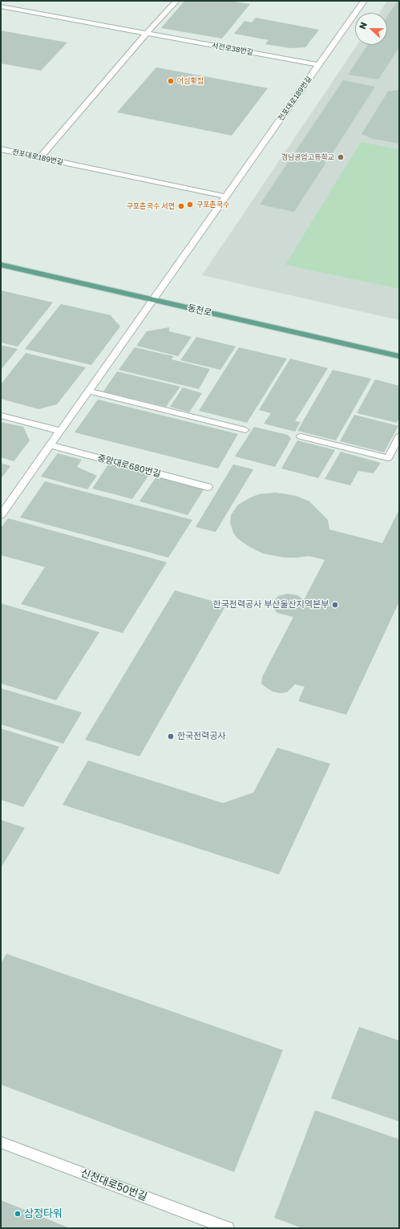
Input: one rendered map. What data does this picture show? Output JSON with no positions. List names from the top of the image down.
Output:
{
  "streets": {
    "main road": ["동천로"],
    "street": [
      "서전로38번길",
      "전포대로189번길",
      "중앙대로680번길",
      "신천대로50번길"
    ]
  },
  "crossings": [
    ["서전로38번길", "전포대로189번길"],
    ["전포대로189번길", "동천로"]
  ],
  "places": [
    "어심횟집",
    "경남공업고등학교",
    "구포촌국수",
    "구포촌국수 서면",
    "한국전력공사 부산울산지역본부",
    "한국전력공사",
    "삼정타워"
  ],
  "north": "left"
}
